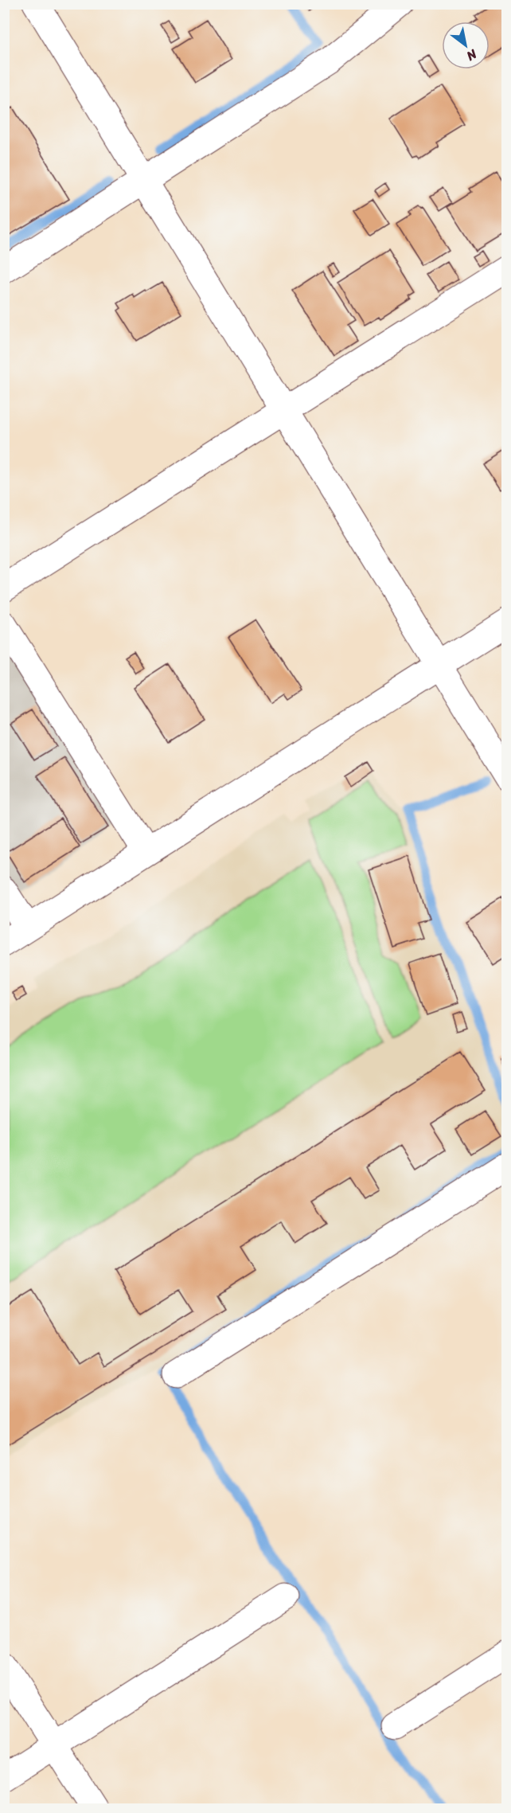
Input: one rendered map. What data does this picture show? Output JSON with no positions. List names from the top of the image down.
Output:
{
  "north": "bottom right"
}
